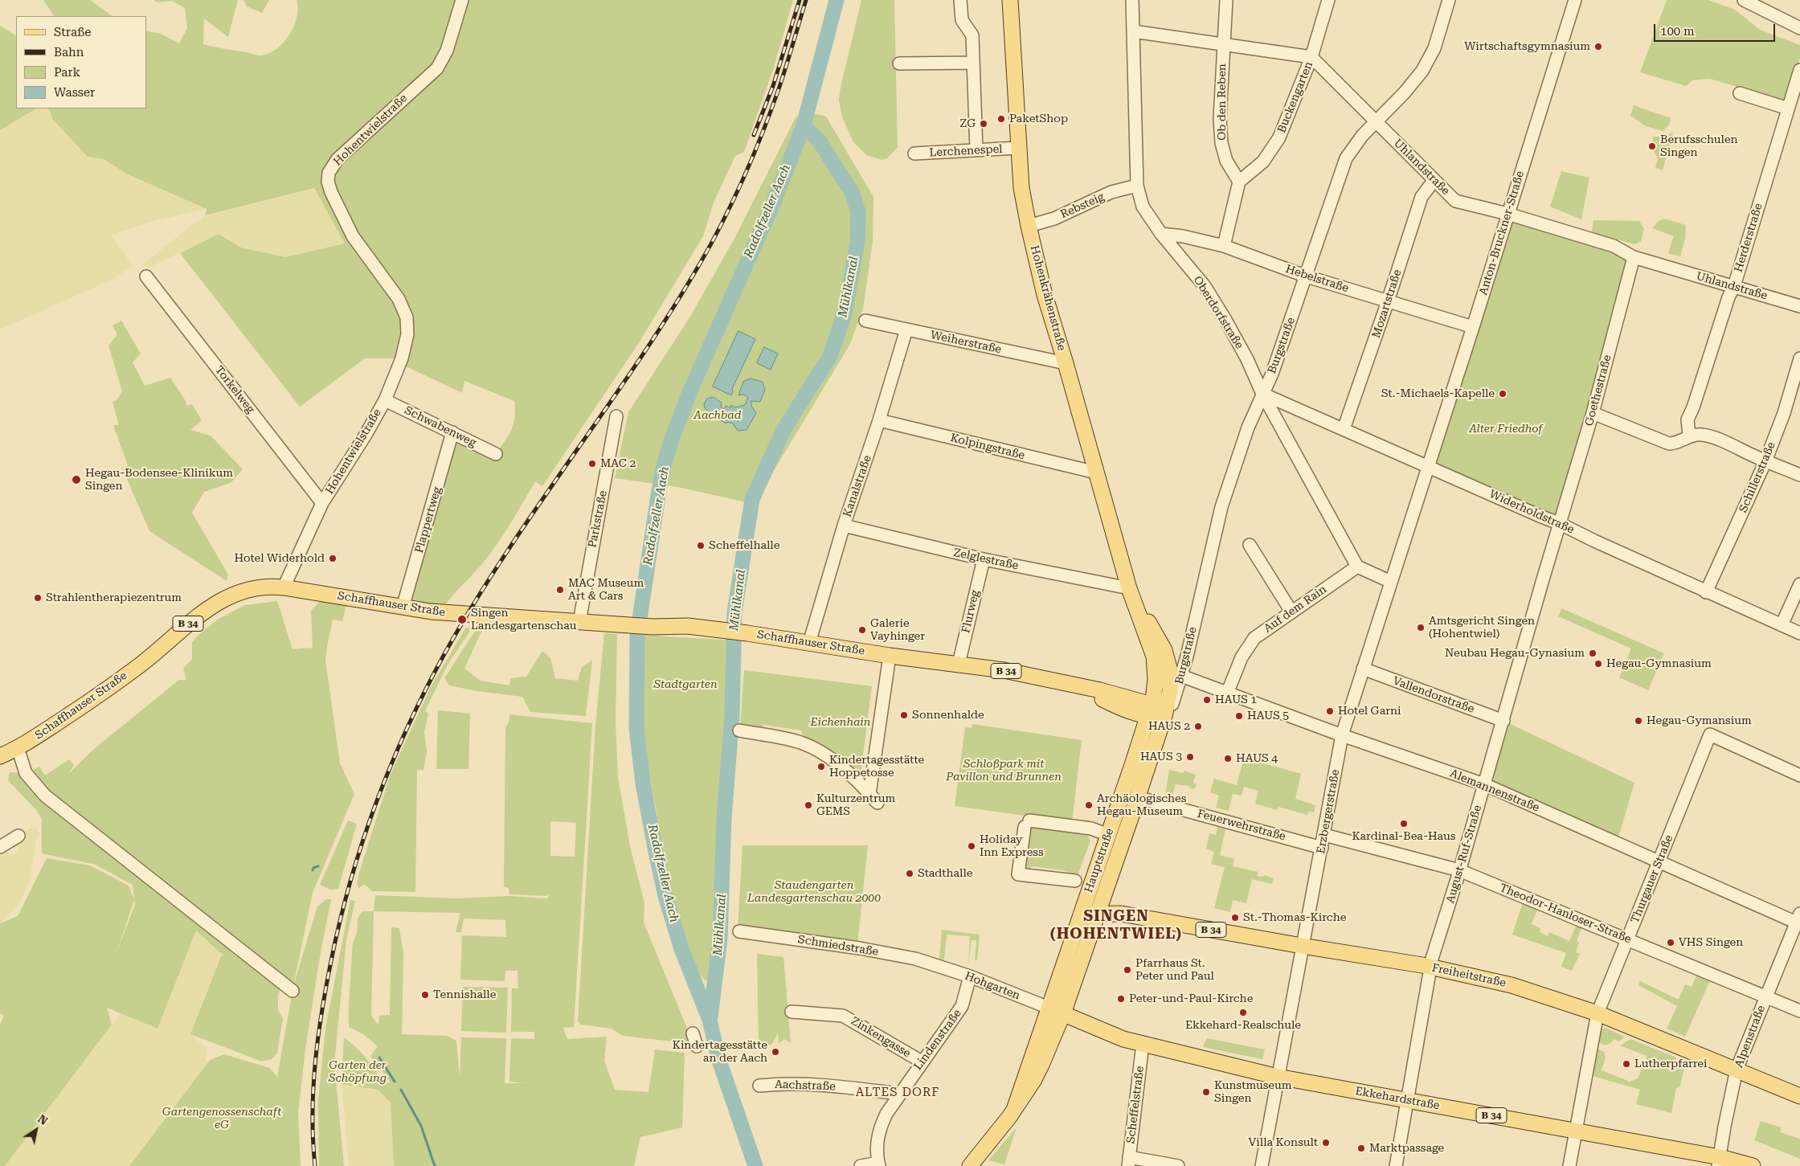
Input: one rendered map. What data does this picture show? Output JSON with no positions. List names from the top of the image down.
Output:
{
  "streets": {
    "main road": [
      "Hohenkrähenstraße",
      "Schaffhauser Straße",
      "B 34",
      "Hauptstraße",
      "Freiheitstraße",
      "Ekkehardstraße"
    ],
    "street": [
      "Buckengarten",
      "Ob den Reben",
      "Hohentwielstraße",
      "Lerchenespel",
      "Uhlandstraße",
      "Rebsteig",
      "Anton-Bruckner-Straße",
      "Herderstraße",
      "Hebelstraße",
      "Mozartstraße",
      "Oberdorfstraße",
      "Weiherstraße",
      "Burgstraße",
      "Torkelweg",
      "Goethestraße",
      "Schwabenweg",
      "Kolpingstraße",
      "Schillerstraße",
      "Kanalstraße",
      "Widerholdstraße",
      "Parkstraße",
      "Plappertweg",
      "Zelglestraße",
      "Auf dem Rain",
      "Flurweg",
      "Vallendorstraße",
      "Alemannenstraße",
      "Erzbergerstraße",
      "Feuerwehrstraße",
      "August-Ruf-Straße",
      "Thurgauer Straße",
      "Theodor-Hanloser-Straße",
      "Schmiedstraße",
      "Hohgarten",
      "Alpenstraße",
      "Zinkengasse",
      "Lindenstraße",
      "Aachstraße",
      "Scheffelstraße"
    ]
  },
  "crossings": [
    ["Buckengarten", "Ob den Reben"],
    ["Buckengarten", "Uhlandstraße"],
    ["Hohentwielstraße", "Torkelweg"],
    ["Hohentwielstraße", "Schwabenweg"],
    ["Hohentwielstraße", "Schaffhauser Straße"],
    ["Lerchenespel", "Hohenkrähenstraße"],
    ["Uhlandstraße", "Anton-Bruckner-Straße"],
    ["Uhlandstraße", "Herderstraße"],
    ["Uhlandstraße", "Mozartstraße"],
    ["Uhlandstraße", "Burgstraße"],
    ["Uhlandstraße", "Goethestraße"],
    ["Rebsteig", "Hohenkrähenstraße"],
    ["Rebsteig", "Oberdorfstraße"],
    ["Anton-Bruckner-Straße", "Hebelstraße"],
    ["Anton-Bruckner-Straße", "Widerholdstraße"],
    ["Anton-Bruckner-Straße", "Erzbergerstraße"],
    ["Hebelstraße", "Mozartstraße"],
    ["Hebelstraße", "Oberdorfstraße"],
    ["Hebelstraße", "Burgstraße"],
    ["Hohenkrähenstraße", "Weiherstraße"],
    ["Hohenkrähenstraße", "Burgstraße"],
    ["Hohenkrähenstraße", "Kolpingstraße"],
    ["Hohenkrähenstraße", "Zelglestraße"],
    ["Hohenkrähenstraße", "Schaffhauser Straße"],
    ["Hohenkrähenstraße", "Alemannenstraße"],
    ["Hohenkrähenstraße", "Hauptstraße"],
    ["Mozartstraße", "Widerholdstraße"],
    ["Oberdorfstraße", "Burgstraße"],
    ["Oberdorfstraße", "Widerholdstraße"],
    ["Oberdorfstraße", "Auf dem Rain"],
    ["Weiherstraße", "Kanalstraße"],
    ["Burgstraße", "Widerholdstraße"],
    ["Burgstraße", "Alemannenstraße"],
    ["Goethestraße", "Widerholdstraße"],
    ["Goethestraße", "August-Ruf-Straße"],
    ["Schwabenweg", "Plappertweg"],
    ["Kolpingstraße", "Kanalstraße"],
    ["Schillerstraße", "Widerholdstraße"],
    ["Kanalstraße", "Zelglestraße"],
    ["Kanalstraße", "Schaffhauser Straße"],
    ["Widerholdstraße", "Erzbergerstraße"],
    ["Widerholdstraße", "August-Ruf-Straße"],
    ["Parkstraße", "Schaffhauser Straße"],
    ["Plappertweg", "Schaffhauser Straße"],
    ["Zelglestraße", "Flurweg"],
    ["Schaffhauser Straße", "Flurweg"],
    ["Schaffhauser Straße", "Hauptstraße"],
    ["Auf dem Rain", "Alemannenstraße"],
    ["Vallendorstraße", "Erzbergerstraße"],
    ["Vallendorstraße", "August-Ruf-Straße"],
    ["Alemannenstraße", "Erzbergerstraße"],
    ["Alemannenstraße", "August-Ruf-Straße"],
    ["Alemannenstraße", "Thurgauer Straße"],
    ["Alemannenstraße", "Alpenstraße"],
    ["Erzbergerstraße", "Feuerwehrstraße"],
    ["Erzbergerstraße", "Theodor-Hanloser-Straße"],
    ["Erzbergerstraße", "Freiheitstraße"],
    ["Erzbergerstraße", "Ekkehardstraße"],
    ["Feuerwehrstraße", "Hauptstraße"],
    ["August-Ruf-Straße", "Theodor-Hanloser-Straße"],
    ["August-Ruf-Straße", "Freiheitstraße"],
    ["August-Ruf-Straße", "Ekkehardstraße"],
    ["Hauptstraße", "Freiheitstraße"],
    ["Hauptstraße", "Hohgarten"],
    ["Hauptstraße", "Ekkehardstraße"],
    ["Thurgauer Straße", "Theodor-Hanloser-Straße"],
    ["Thurgauer Straße", "Freiheitstraße"],
    ["Thurgauer Straße", "Ekkehardstraße"],
    ["Theodor-Hanloser-Straße", "Alpenstraße"],
    ["Schmiedstraße", "Hohgarten"],
    ["Freiheitstraße", "Alpenstraße"],
    ["Hohgarten", "Lindenstraße"],
    ["Hohgarten", "Ekkehardstraße"],
    ["Alpenstraße", "Ekkehardstraße"],
    ["Zinkengasse", "Lindenstraße"],
    ["Lindenstraße", "Aachstraße"],
    ["Ekkehardstraße", "Scheffelstraße"]
  ],
  "districts": ["SINGEN (HOHENTWIEL)", "ALTES DORF"],
  "water": ["Radolfzeller Aach", "Mühlkanal"],
  "parks": [
    "Aachbad",
    "Alter Friedhof",
    "Stadtgarten",
    "Eichenhain",
    "Schloßpark mit Pavillon und Brunnen",
    "Staudengarten Landesgartenschau 2000",
    "Garten der Schöpfung",
    "Gartengenossenschaft eG"
  ],
  "places": [
    "Wirtschaftsgymnasium",
    "PaketShop",
    "ZG",
    "Berufsschulen Singen",
    "St.-Michaels-Kapelle",
    "MAC 2",
    "Hegau-Bodensee-Klinikum Singen",
    "Scheffelhalle",
    "Hotel Widerhold",
    "MAC Museum Art & Cars",
    "Strahlentherapiezentrum",
    "Singen Landesgartenschau",
    "Amtsgericht Singen (Hohentwiel)",
    "Galerie Vayhinger",
    "Neubau Hegau-Gynasium",
    "Hegau-Gymnasium",
    "HAUS 1",
    "Hotel Garni",
    "Sonnenhalde",
    "HAUS 5",
    "Hegau-Gymansium",
    "HAUS 2",
    "HAUS 3",
    "HAUS 4",
    "Kindertagesstätte Hoppetosse",
    "Kulturzentrum GEMS",
    "Archäologisches Hegau-Museum",
    "Kardinal-Bea-Haus",
    "Holiday Inn Express",
    "Stadthalle",
    "St.-Thomas-Kirche",
    "VHS Singen",
    "Pfarrhaus St. Peter und Paul",
    "Tennishalle",
    "Peter-und-Paul-Kirche",
    "Ekkehard-Realschule",
    "Kindertagesstätte an der Aach",
    "Lutherpfarrei",
    "Kunstmuseum Singen",
    "Villa Konsult",
    "Marktpassage"
  ],
  "legend": [
    "Straße",
    "Bahn",
    "Park",
    "Wasser"
  ],
  "scale_bar": "100 m",
  "north": "top right"
}
